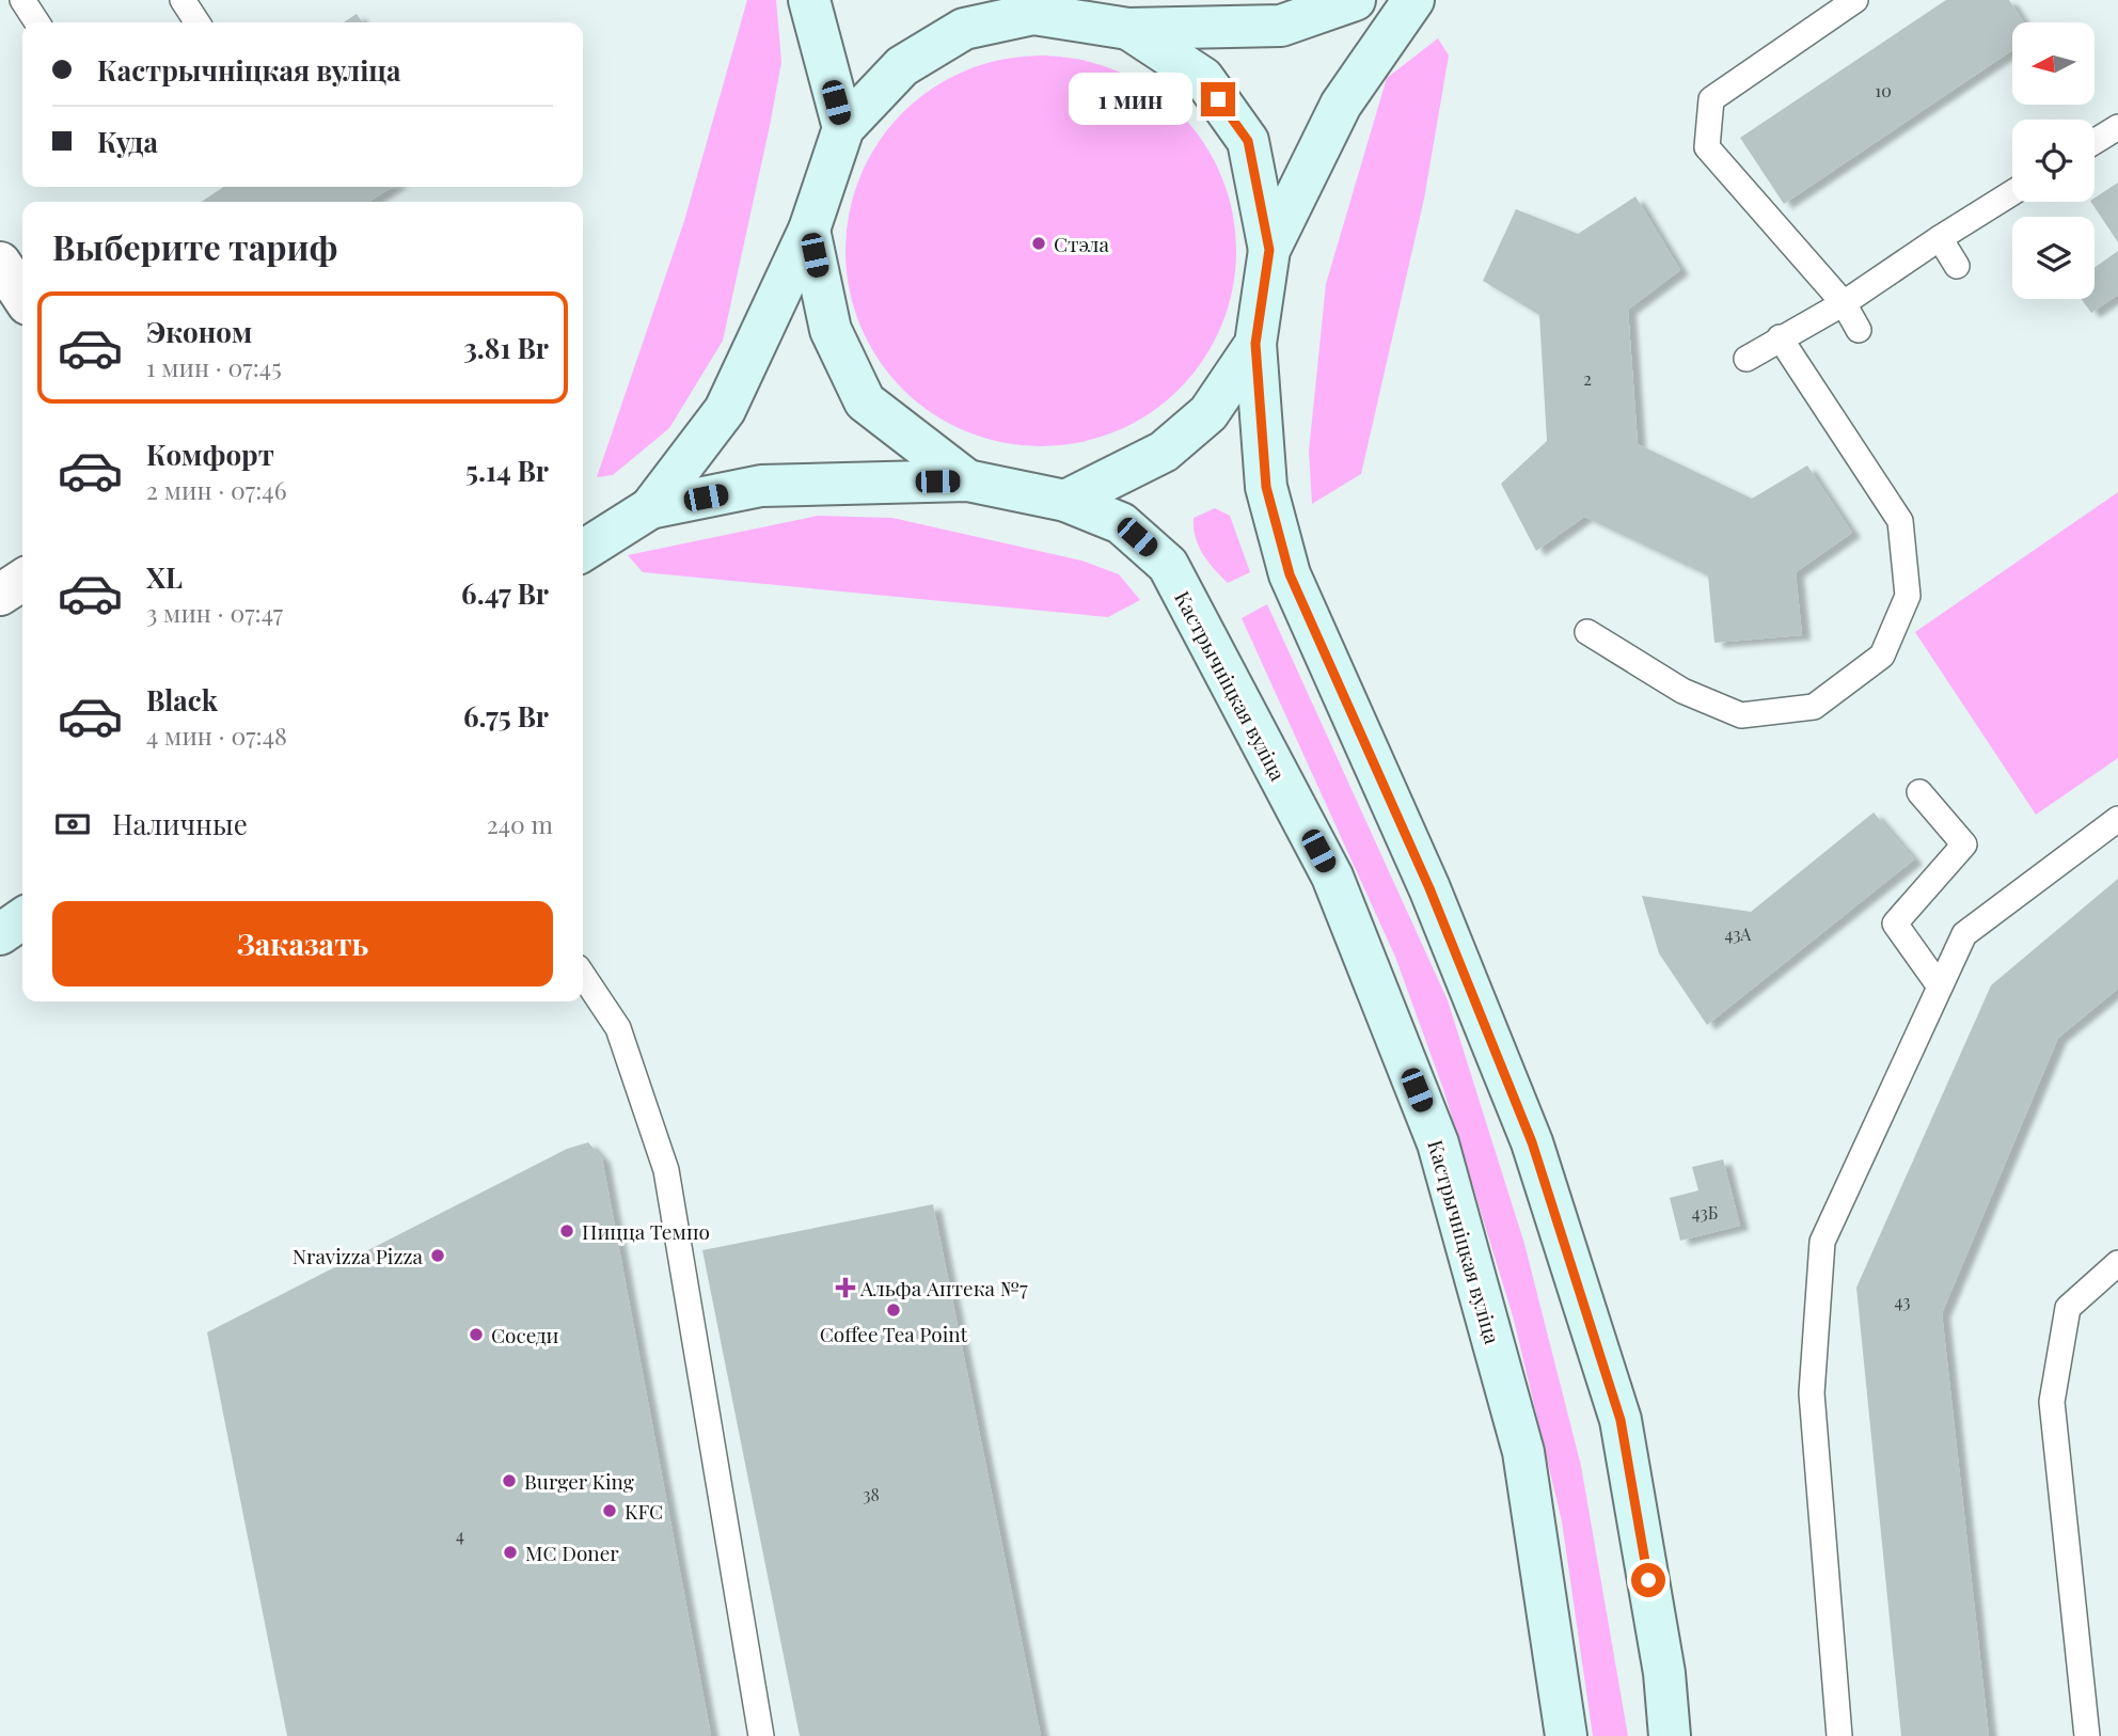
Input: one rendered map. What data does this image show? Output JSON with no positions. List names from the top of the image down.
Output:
{
  "streets": {
    "main road": ["Кастрычніцкая вуліца"]
  },
  "places": {
    "other": [
      "Стэла",
      "Пицца Темпо",
      "Nravizza Pizza",
      "Coffee Tea Point",
      "Соседи",
      "Burger King",
      "KFC",
      "MC Doner"
    ],
    "health": ["Альфа Аптека №7"]
  },
  "house_numbers": [
    "10",
    "2",
    "43А",
    "43Б",
    "43",
    "38",
    "4"
  ],
  "north": "left",
  "page": {
    "banner": ["Кастрычніцкая вуліца", "Куда"],
    "bubble": "1 мин",
    "heading": "Выберите тариф",
    "list": [
      {
        "name": "Эконом",
        "note": "1 мин · 07:45",
        "value": "3.81 Br"
      },
      {
        "name": "Комфорт",
        "note": "2 мин · 07:46",
        "value": "5.14 Br"
      },
      {
        "name": "XL",
        "note": "3 мин · 07:47",
        "value": "6.47 Br"
      },
      {
        "name": "Black",
        "note": "4 мин · 07:48",
        "value": "6.75 Br"
      }
    ],
    "pay": ["Наличные", "240 m"],
    "buttons": "Заказать"
  }
}
